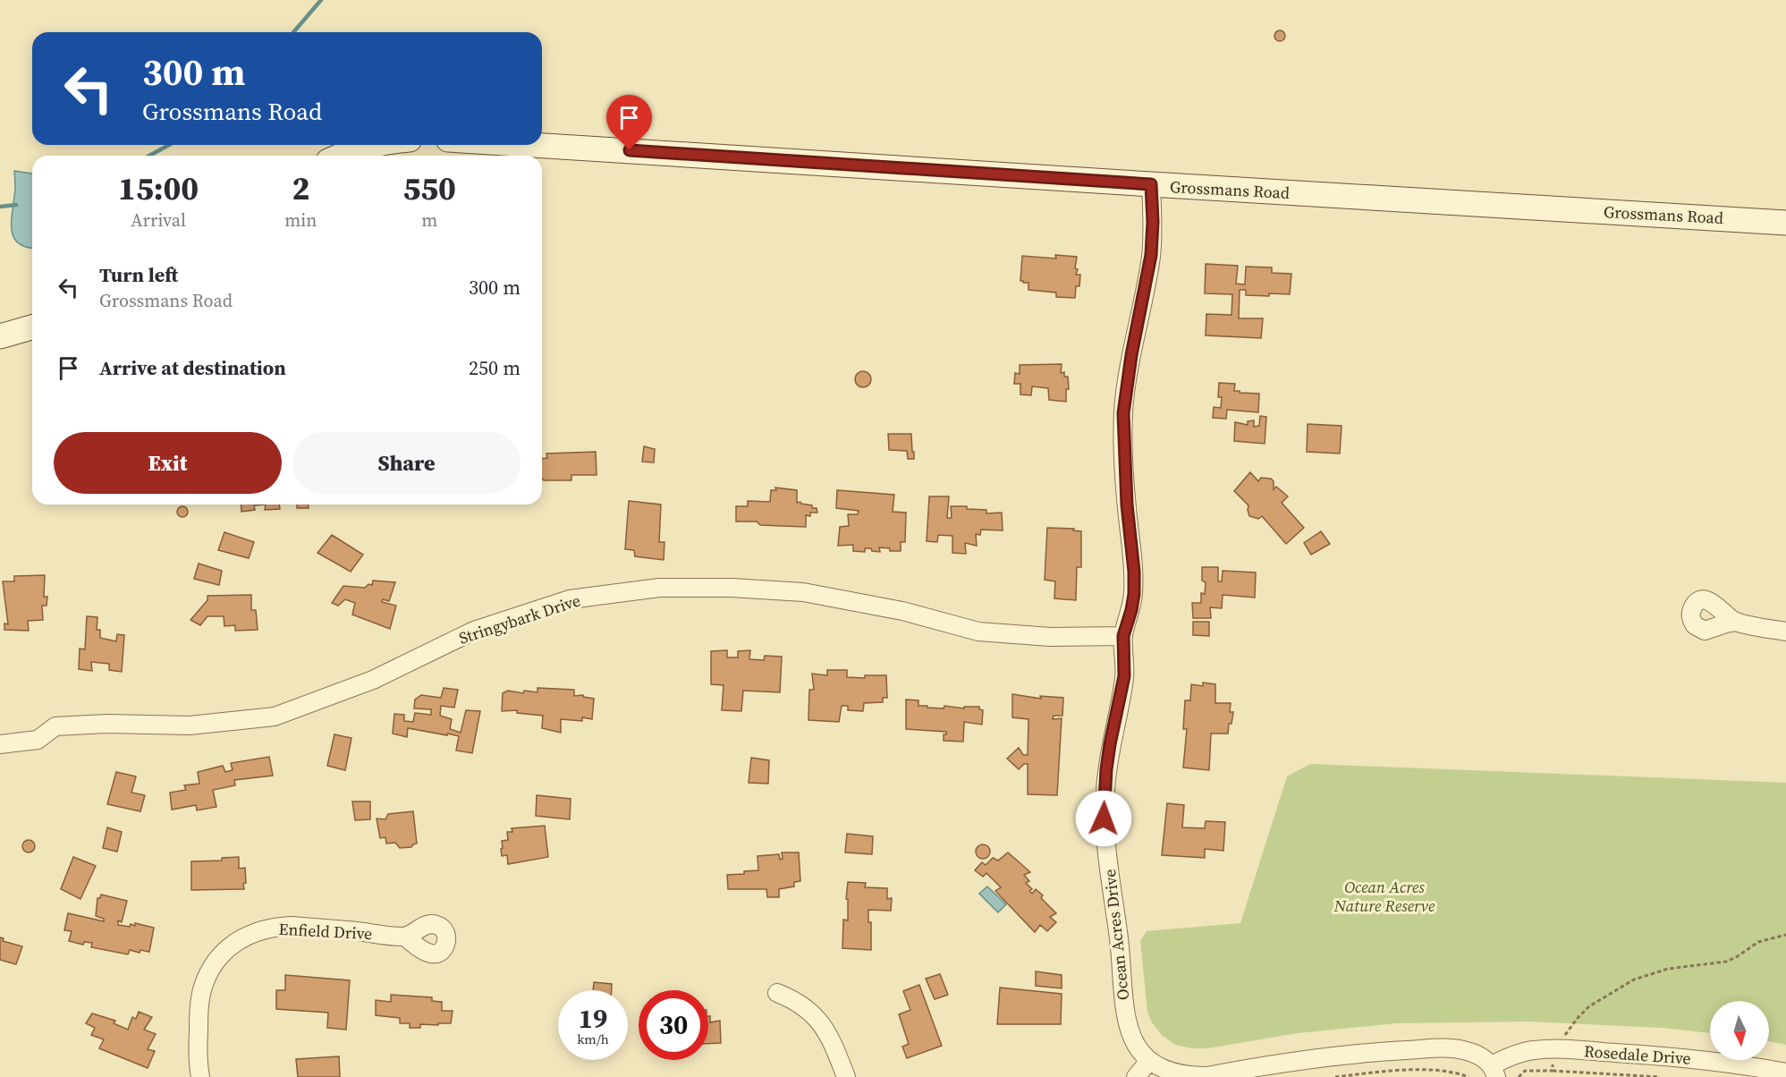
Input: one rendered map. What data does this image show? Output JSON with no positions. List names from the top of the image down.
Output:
{
  "streets": {
    "street": [
      "Grossmans Road",
      "Stringybark Drive",
      "Enfield Drive",
      "Ocean Acres Drive",
      "Rosedale Drive"
    ]
  },
  "crossings": [
    ["Grossmans Road", "Ocean Acres Drive"],
    ["Stringybark Drive", "Ocean Acres Drive"],
    ["Ocean Acres Drive", "Rosedale Drive"]
  ],
  "parks": ["Ocean Acres Nature Reserve"],
  "north": "bottom",
  "page": {
    "turn": ["300 m", "Grossmans Road"],
    "eta": [
      "15:00",
      "Arrival",
      "2",
      "min",
      "550",
      "m"
    ],
    "list": [
      {
        "name": "Turn left",
        "note": "Grossmans Road",
        "value": "300 m"
      },
      {
        "name": "Arrive at destination",
        "value": "250 m"
      }
    ],
    "buttons": ["Exit", "Share"],
    "speed": "19 km/h",
    "limit": "30"
  }
}
